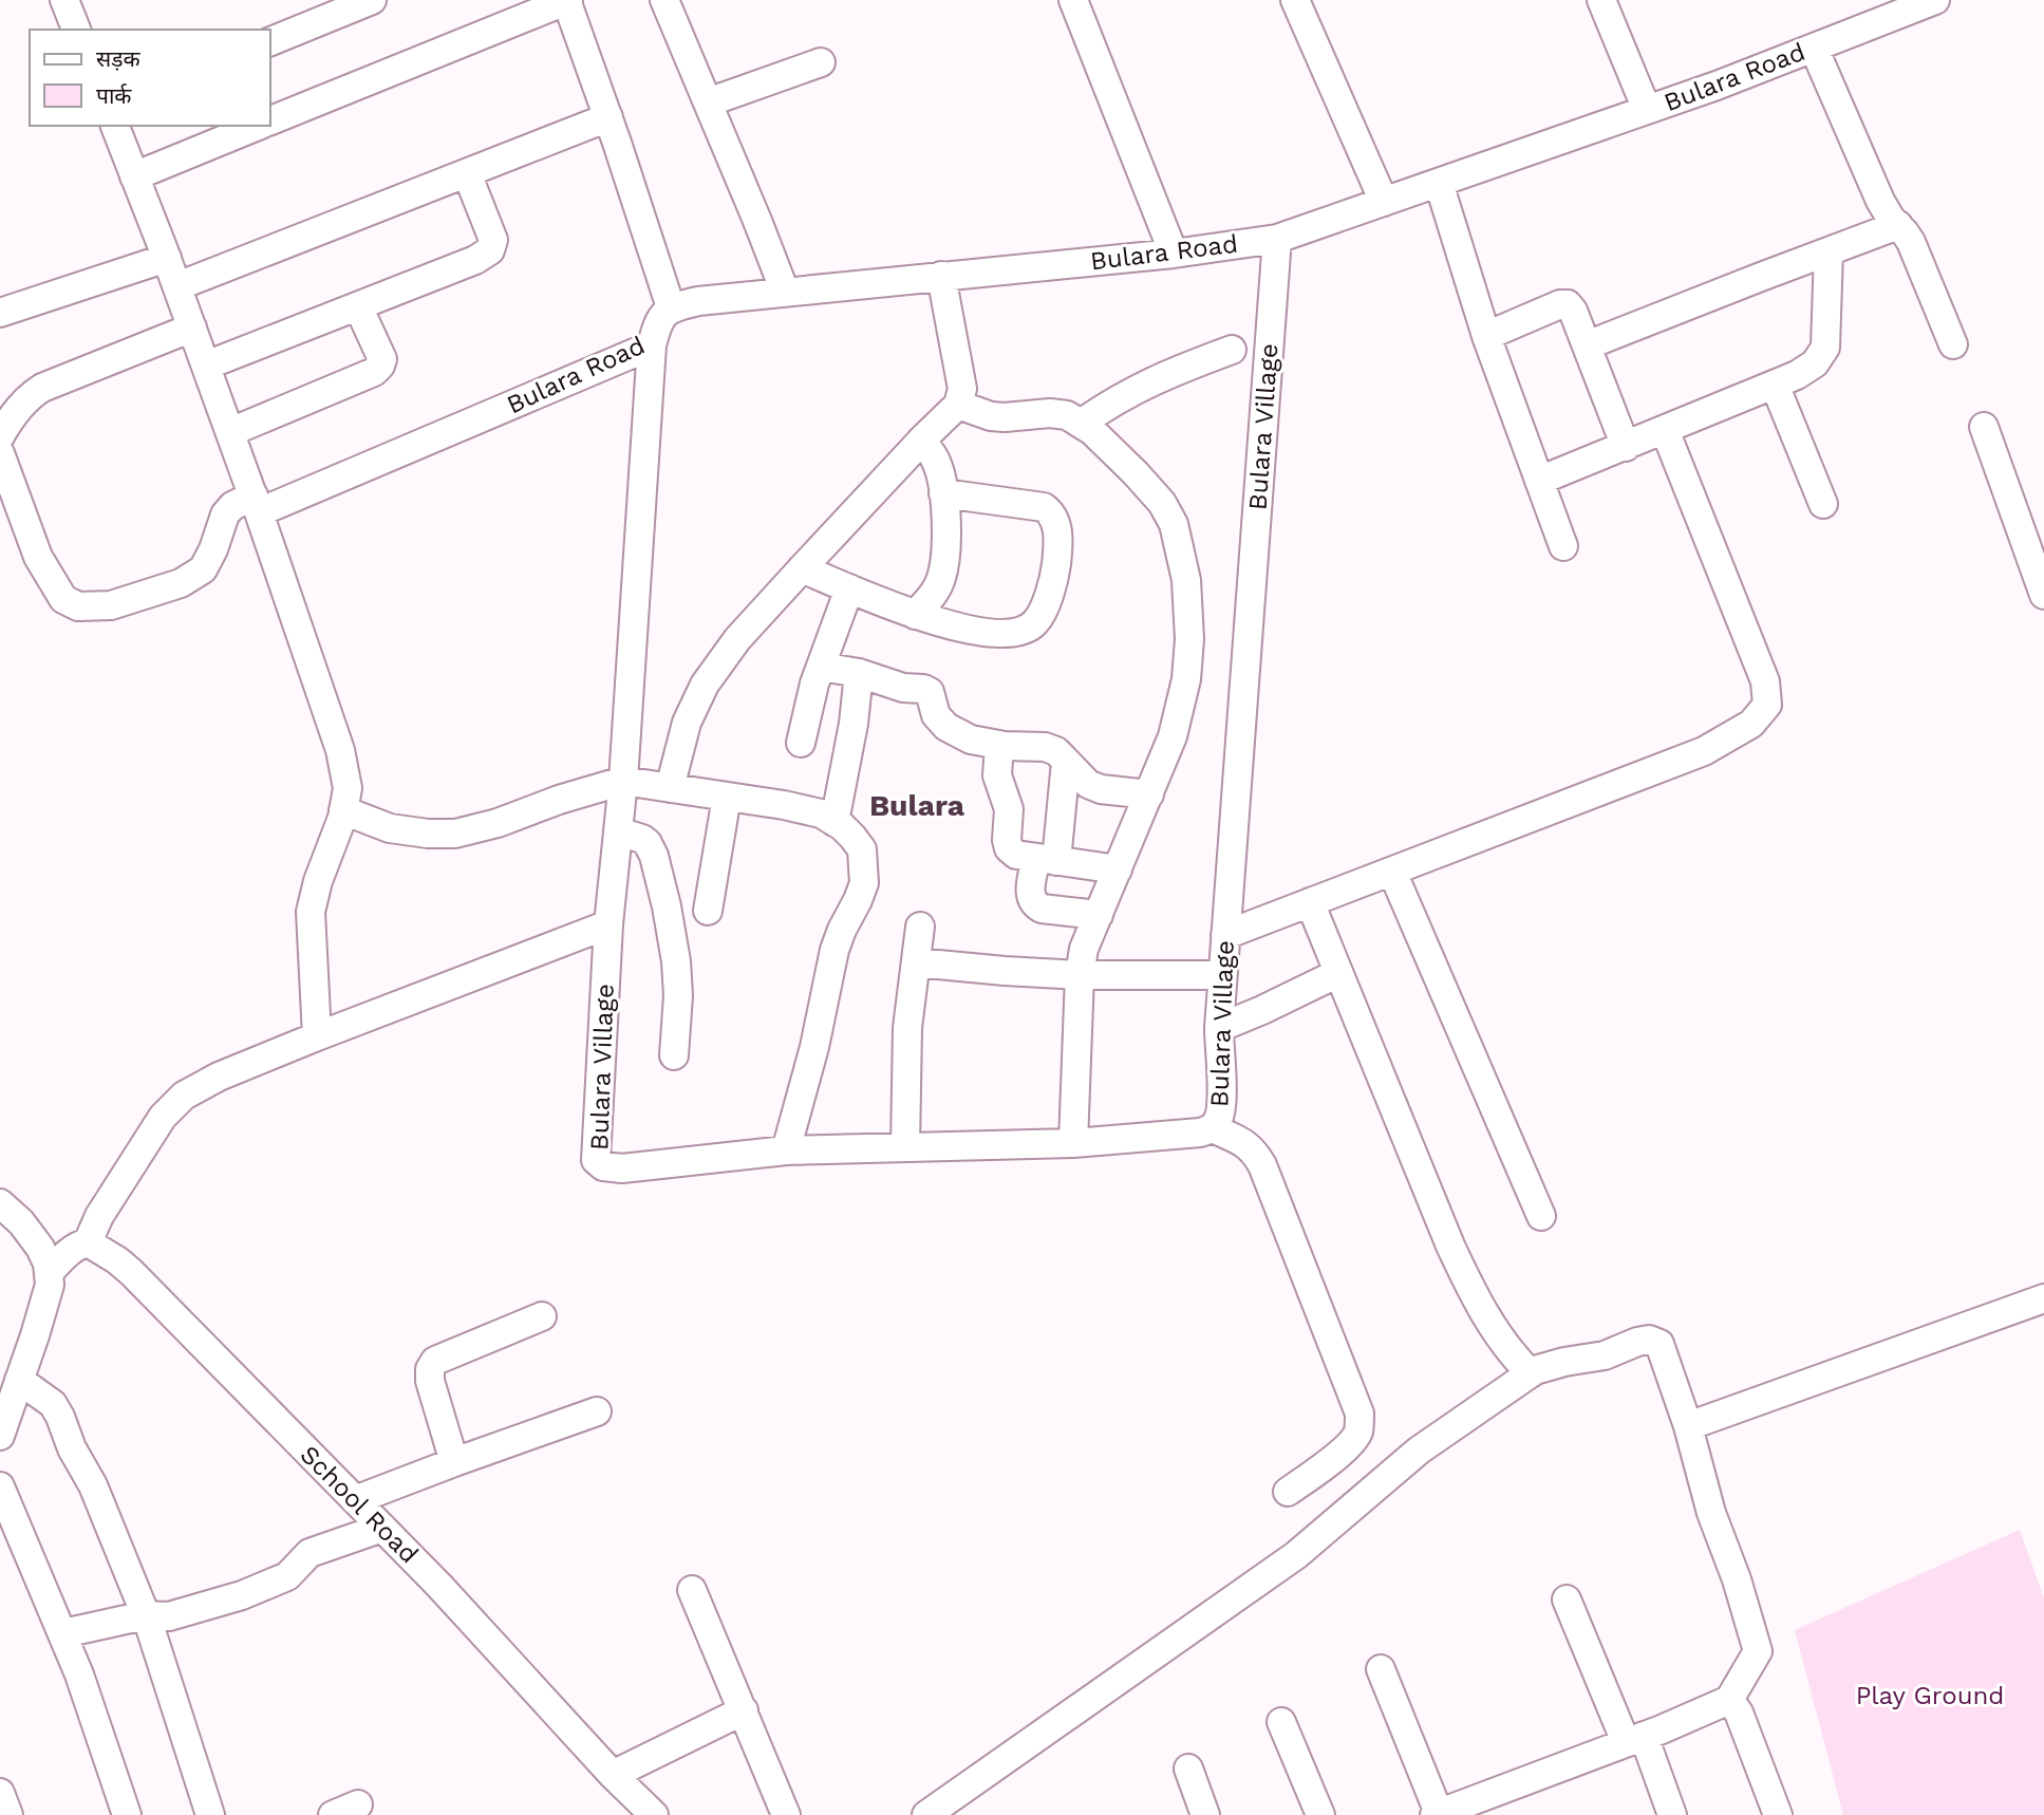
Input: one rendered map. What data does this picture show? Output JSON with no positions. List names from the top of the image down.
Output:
{
  "streets": {
    "street": ["Bulara Road", "Bulara Village", "School Road"]
  },
  "crossings": [
    ["Bulara Road", "Bulara Village"]
  ],
  "districts": ["Bulara"],
  "parks": ["Play Ground"],
  "legend": ["सड़क", "पार्क"]
}
